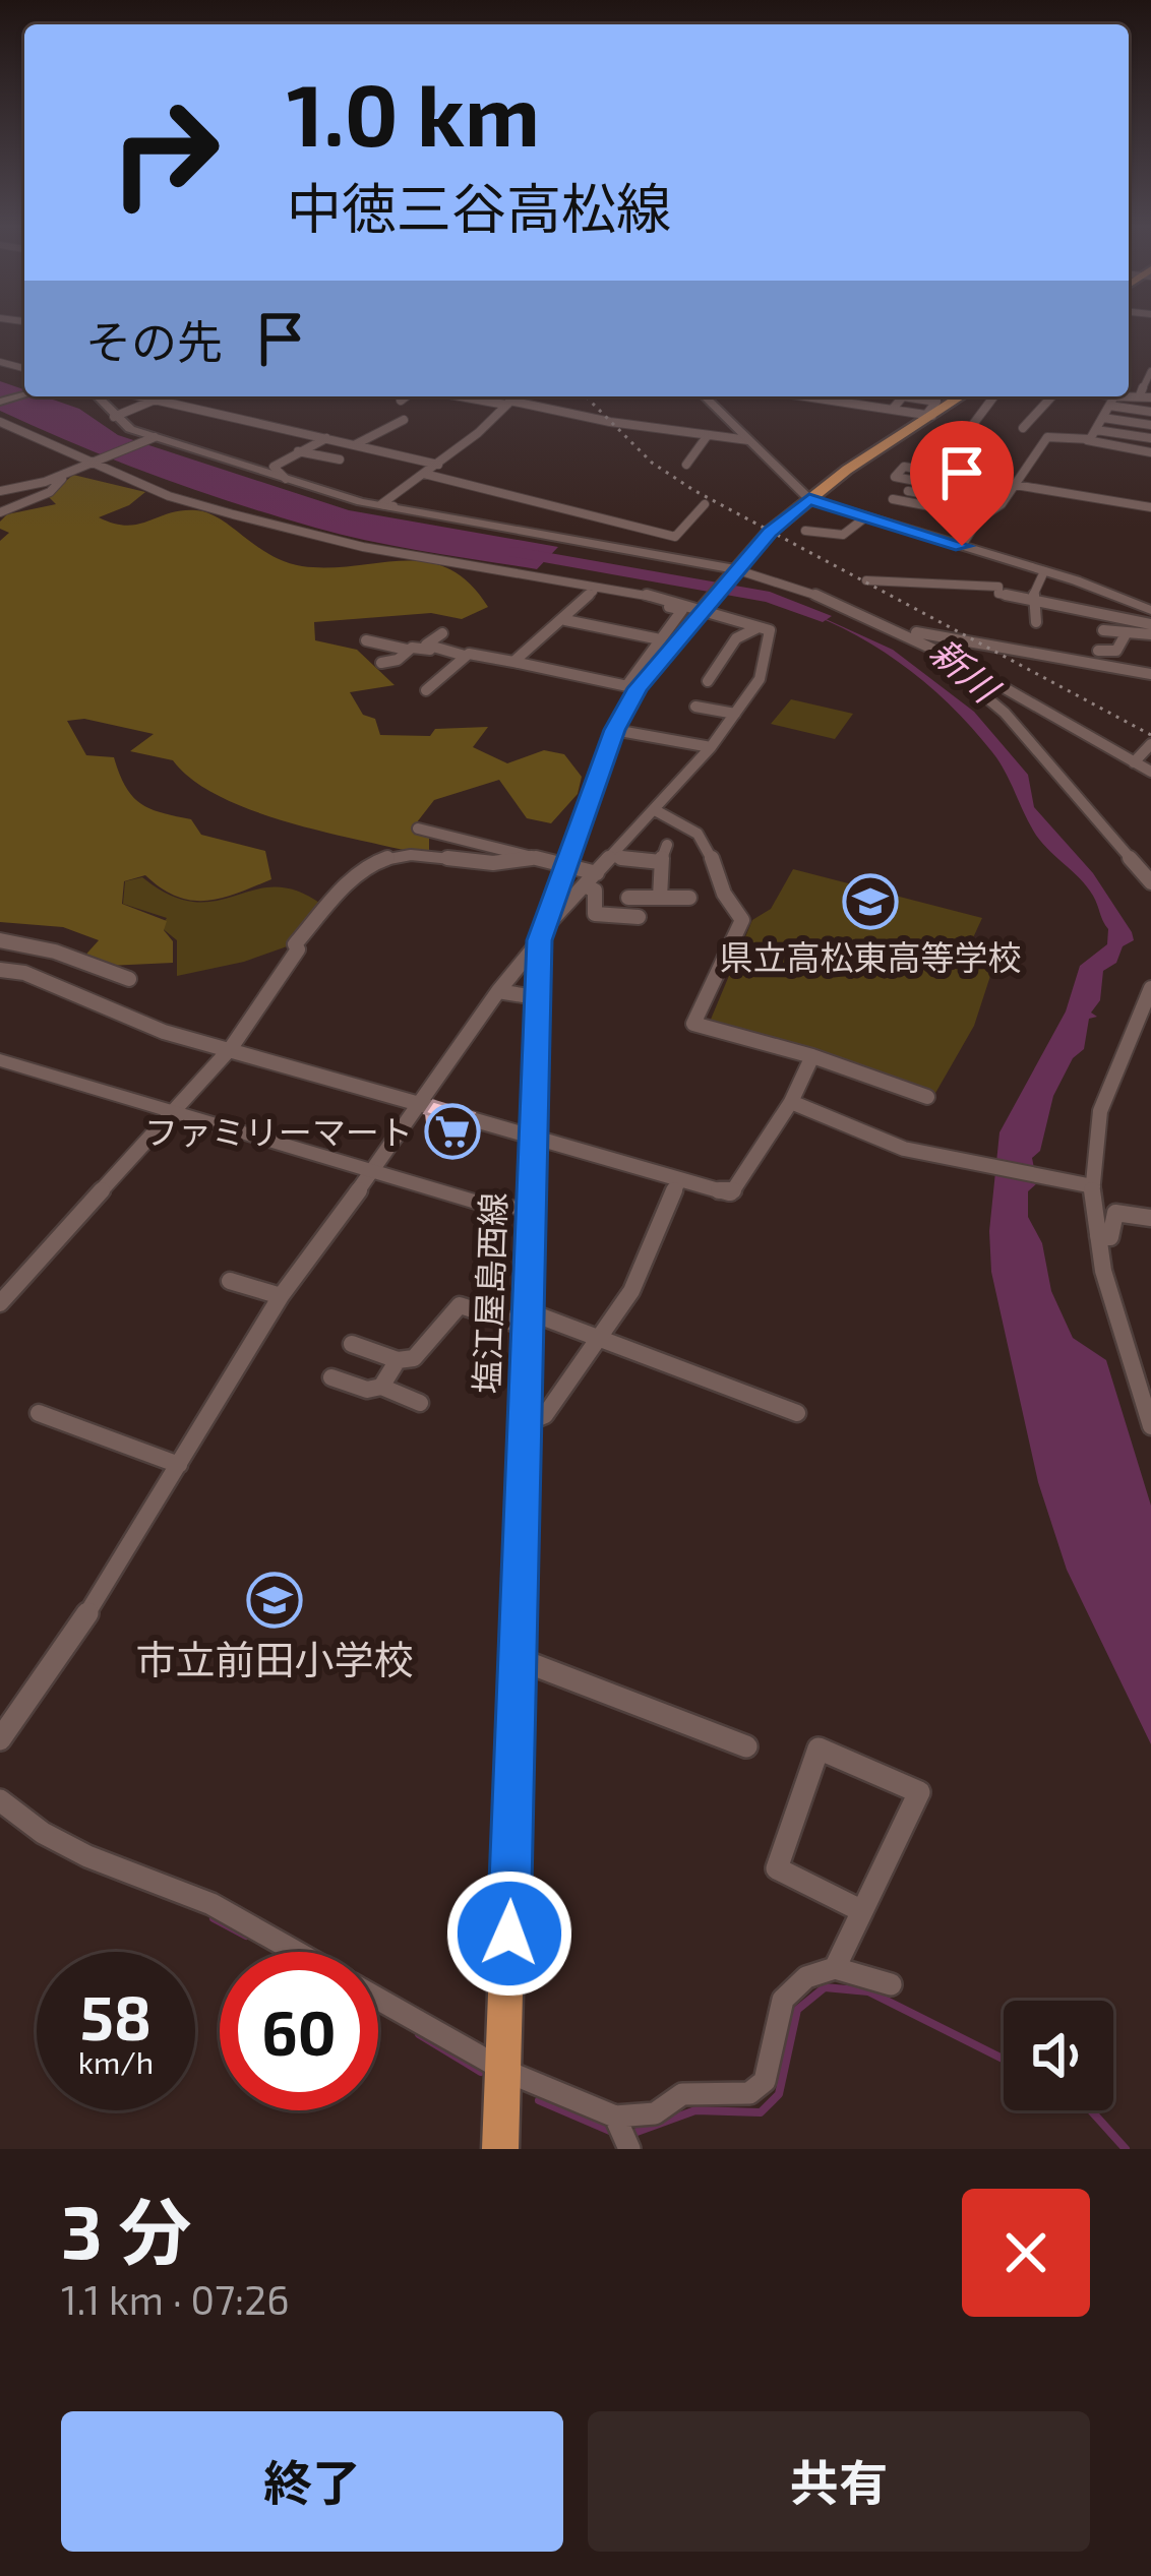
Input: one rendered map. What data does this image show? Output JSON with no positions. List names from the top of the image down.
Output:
{
  "streets": {
    "main road": ["塩江屋島西線"]
  },
  "water": ["新川"],
  "places": {
    "school or university": ["県立高松東高等学校", "市立前田小学校"],
    "supermarket": ["ファミリーマート"]
  },
  "page": {
    "turn": ["1.0 km", "中徳三谷高松線"],
    "then": "その先",
    "speed": "58 km/h",
    "limit": "60",
    "heading": ["3 分", "1.1 km · 07:26"],
    "buttons": ["終了", "共有"]
  }
}
